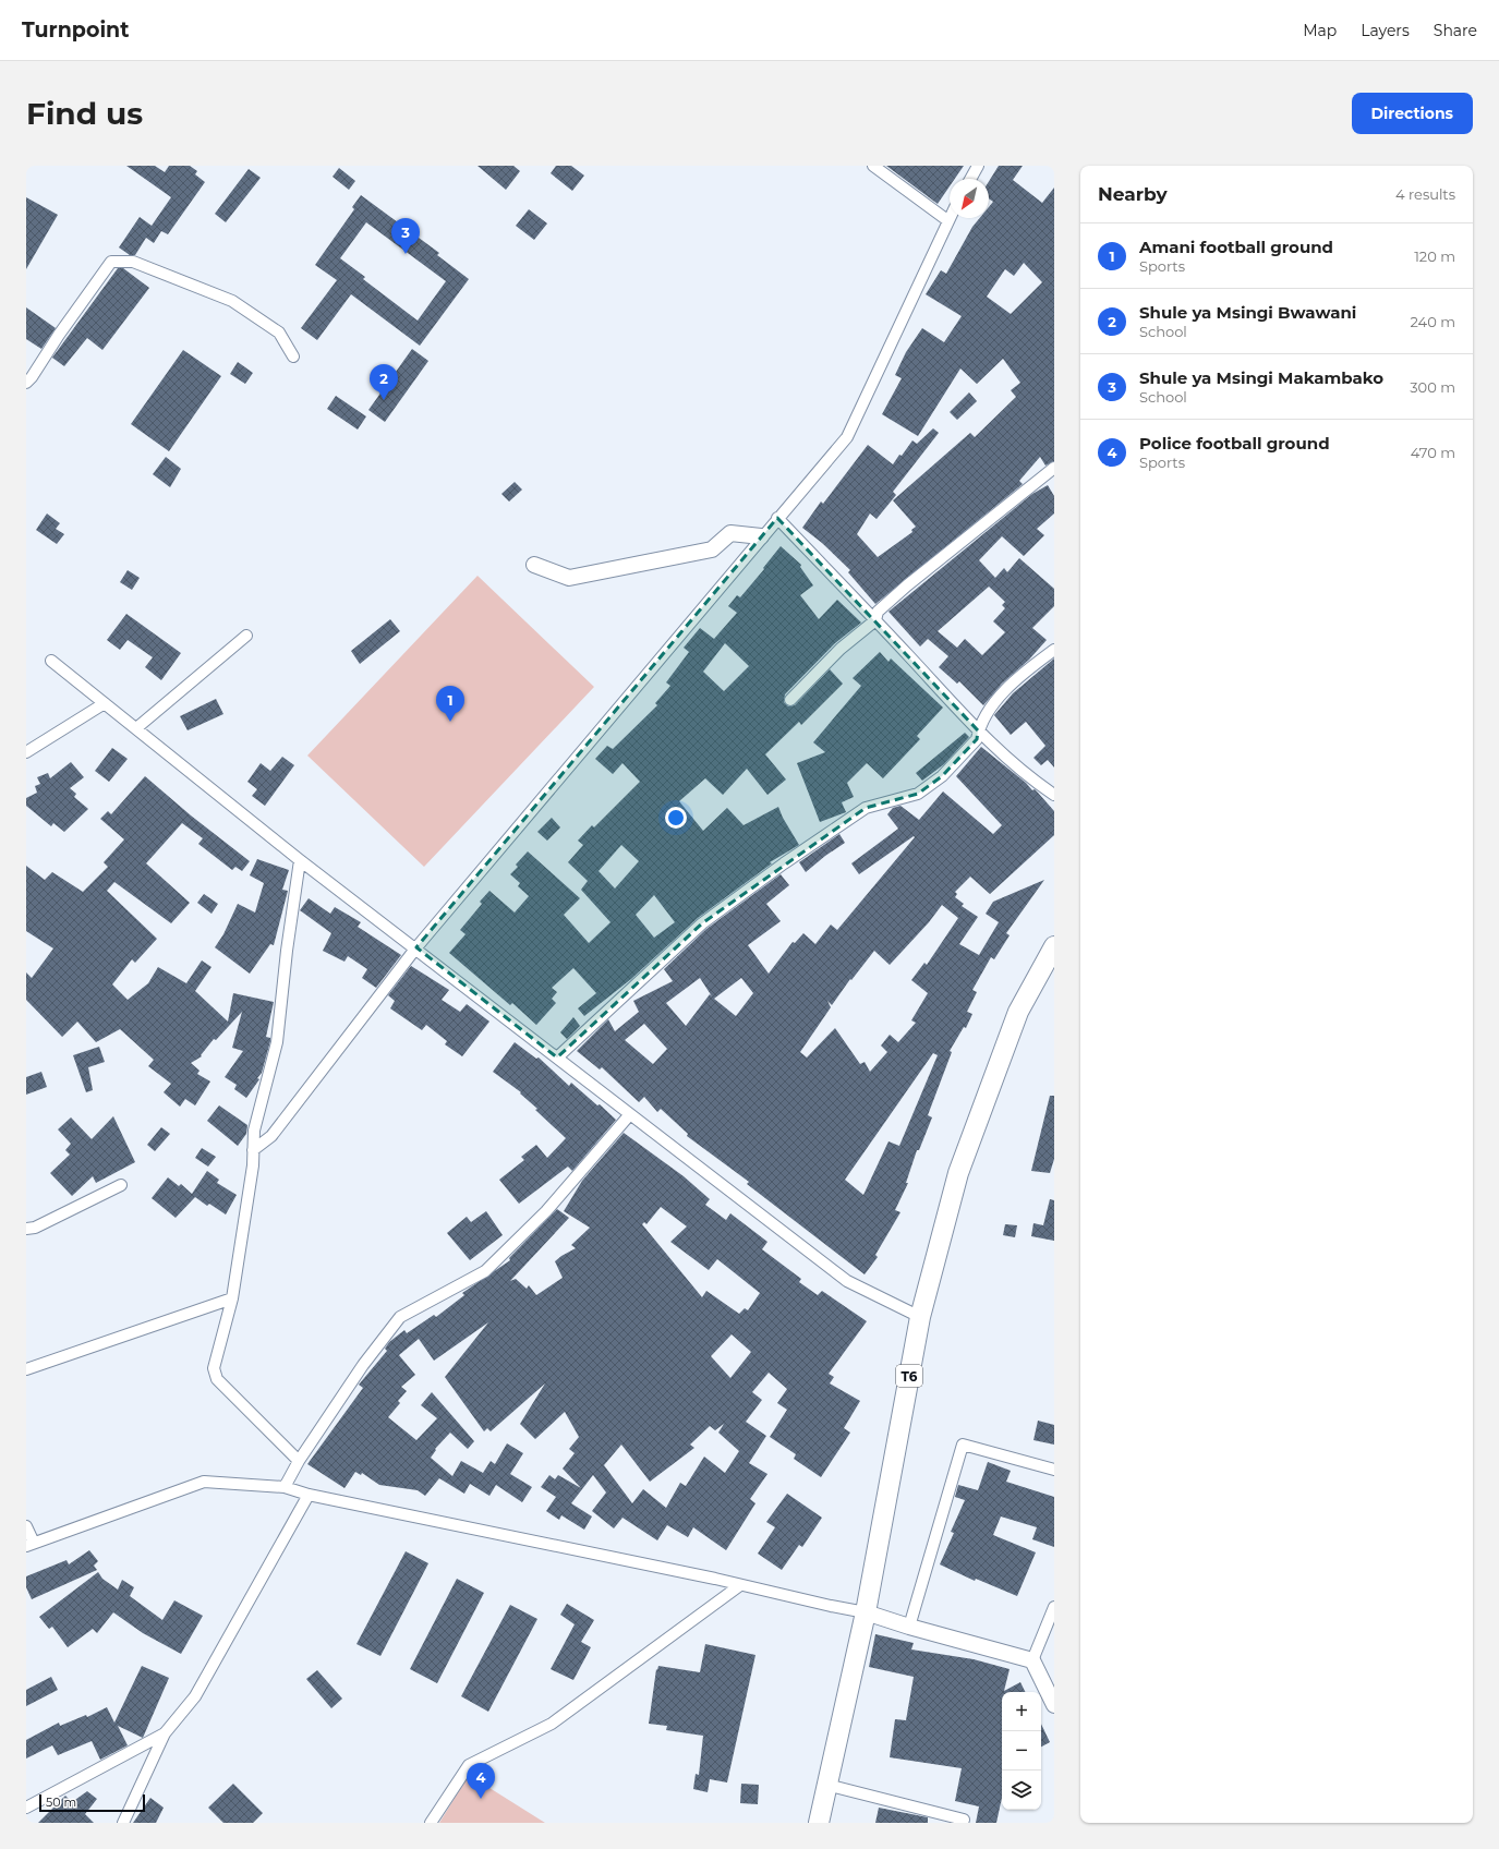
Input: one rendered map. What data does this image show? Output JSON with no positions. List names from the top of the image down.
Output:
{
  "streets": {
    "highway": ["T6"]
  },
  "scale_bar": "50 m",
  "north": "bottom left",
  "page": {
    "header": "Turnpoint",
    "nav": ["Map", "Layers", "Share"],
    "buttons": "Directions",
    "title": "Find us",
    "heading": ["Nearby", "4 results"],
    "pins": [
      "3",
      "2",
      "1",
      "4"
    ],
    "list": [
      {
        "mark": "1",
        "name": "Amani football ground",
        "note": "Sports",
        "value": "120 m"
      },
      {
        "mark": "2",
        "name": "Shule ya Msingi Bwawani",
        "note": "School",
        "value": "240 m"
      },
      {
        "mark": "3",
        "name": "Shule ya Msingi Makambako",
        "note": "School",
        "value": "300 m"
      },
      {
        "mark": "4",
        "name": "Police football ground",
        "note": "Sports",
        "value": "470 m"
      }
    ],
    "map_buttons": ["+", "−"],
    "scale": "50 m"
  }
}
